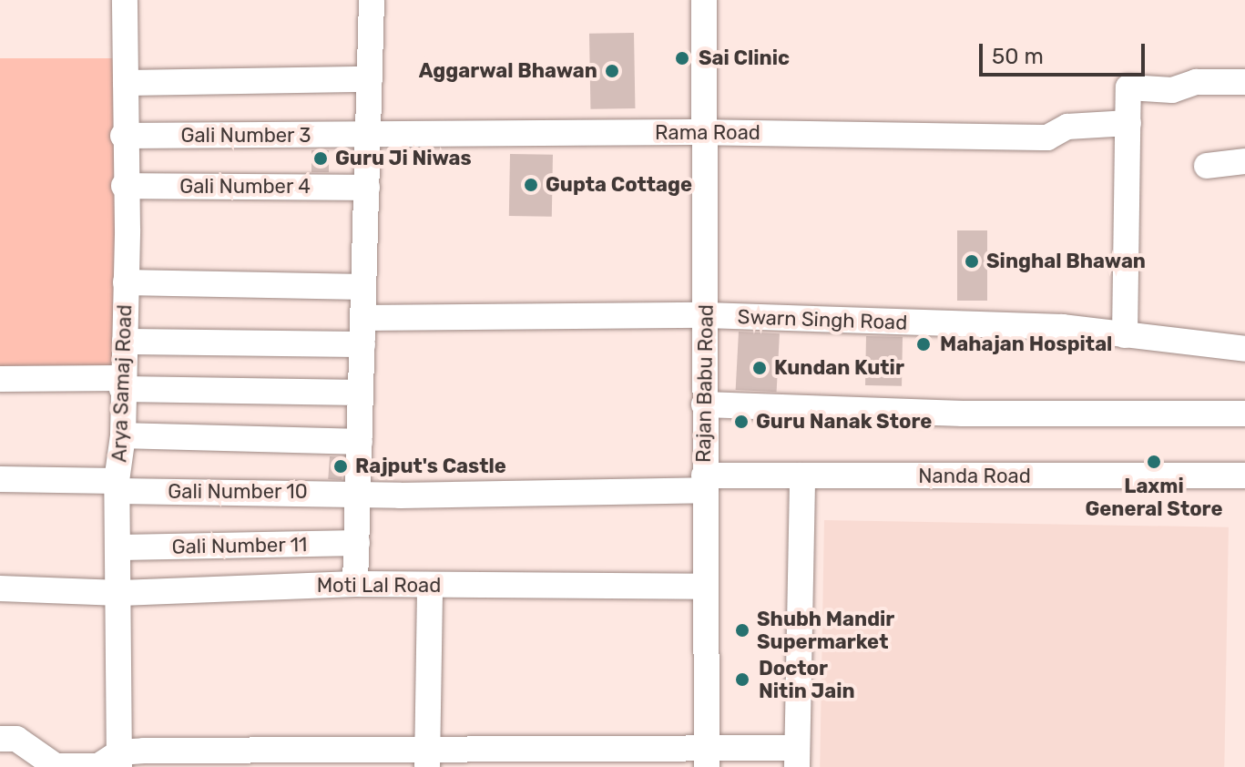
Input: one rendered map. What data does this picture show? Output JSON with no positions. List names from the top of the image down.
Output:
{
  "streets": {
    "street": [
      "Rama Road",
      "Gali Number 3",
      "Gali Number 4",
      "Swarn Singh Road",
      "Arya Samaj Road",
      "Rajan Babu Road",
      "Nanda Road",
      "Gali Number 10",
      "Gali Number 11",
      "Moti Lal Road"
    ]
  },
  "crossings": [
    ["Rama Road", "Gali Number 3"],
    ["Rama Road", "Rajan Babu Road"],
    ["Gali Number 3", "Arya Samaj Road"],
    ["Gali Number 4", "Arya Samaj Road"],
    ["Swarn Singh Road", "Rajan Babu Road"],
    ["Arya Samaj Road", "Gali Number 10"],
    ["Arya Samaj Road", "Gali Number 11"],
    ["Arya Samaj Road", "Moti Lal Road"],
    ["Rajan Babu Road", "Nanda Road"],
    ["Rajan Babu Road", "Moti Lal Road"],
    ["Nanda Road", "Gali Number 10"]
  ],
  "places": [
    "Sai Clinic",
    "Aggarwal Bhawan",
    "Guru Ji Niwas",
    "Gupta Cottage",
    "Singhal Bhawan",
    "Mahajan Hospital",
    "Kundan Kutir",
    "Guru Nanak Store",
    "Laxmi General Store",
    "Rajput's Castle",
    "Shubh Mandir Supermarket",
    "Doctor Nitin Jain"
  ],
  "scale_bar": "50 m"
}
